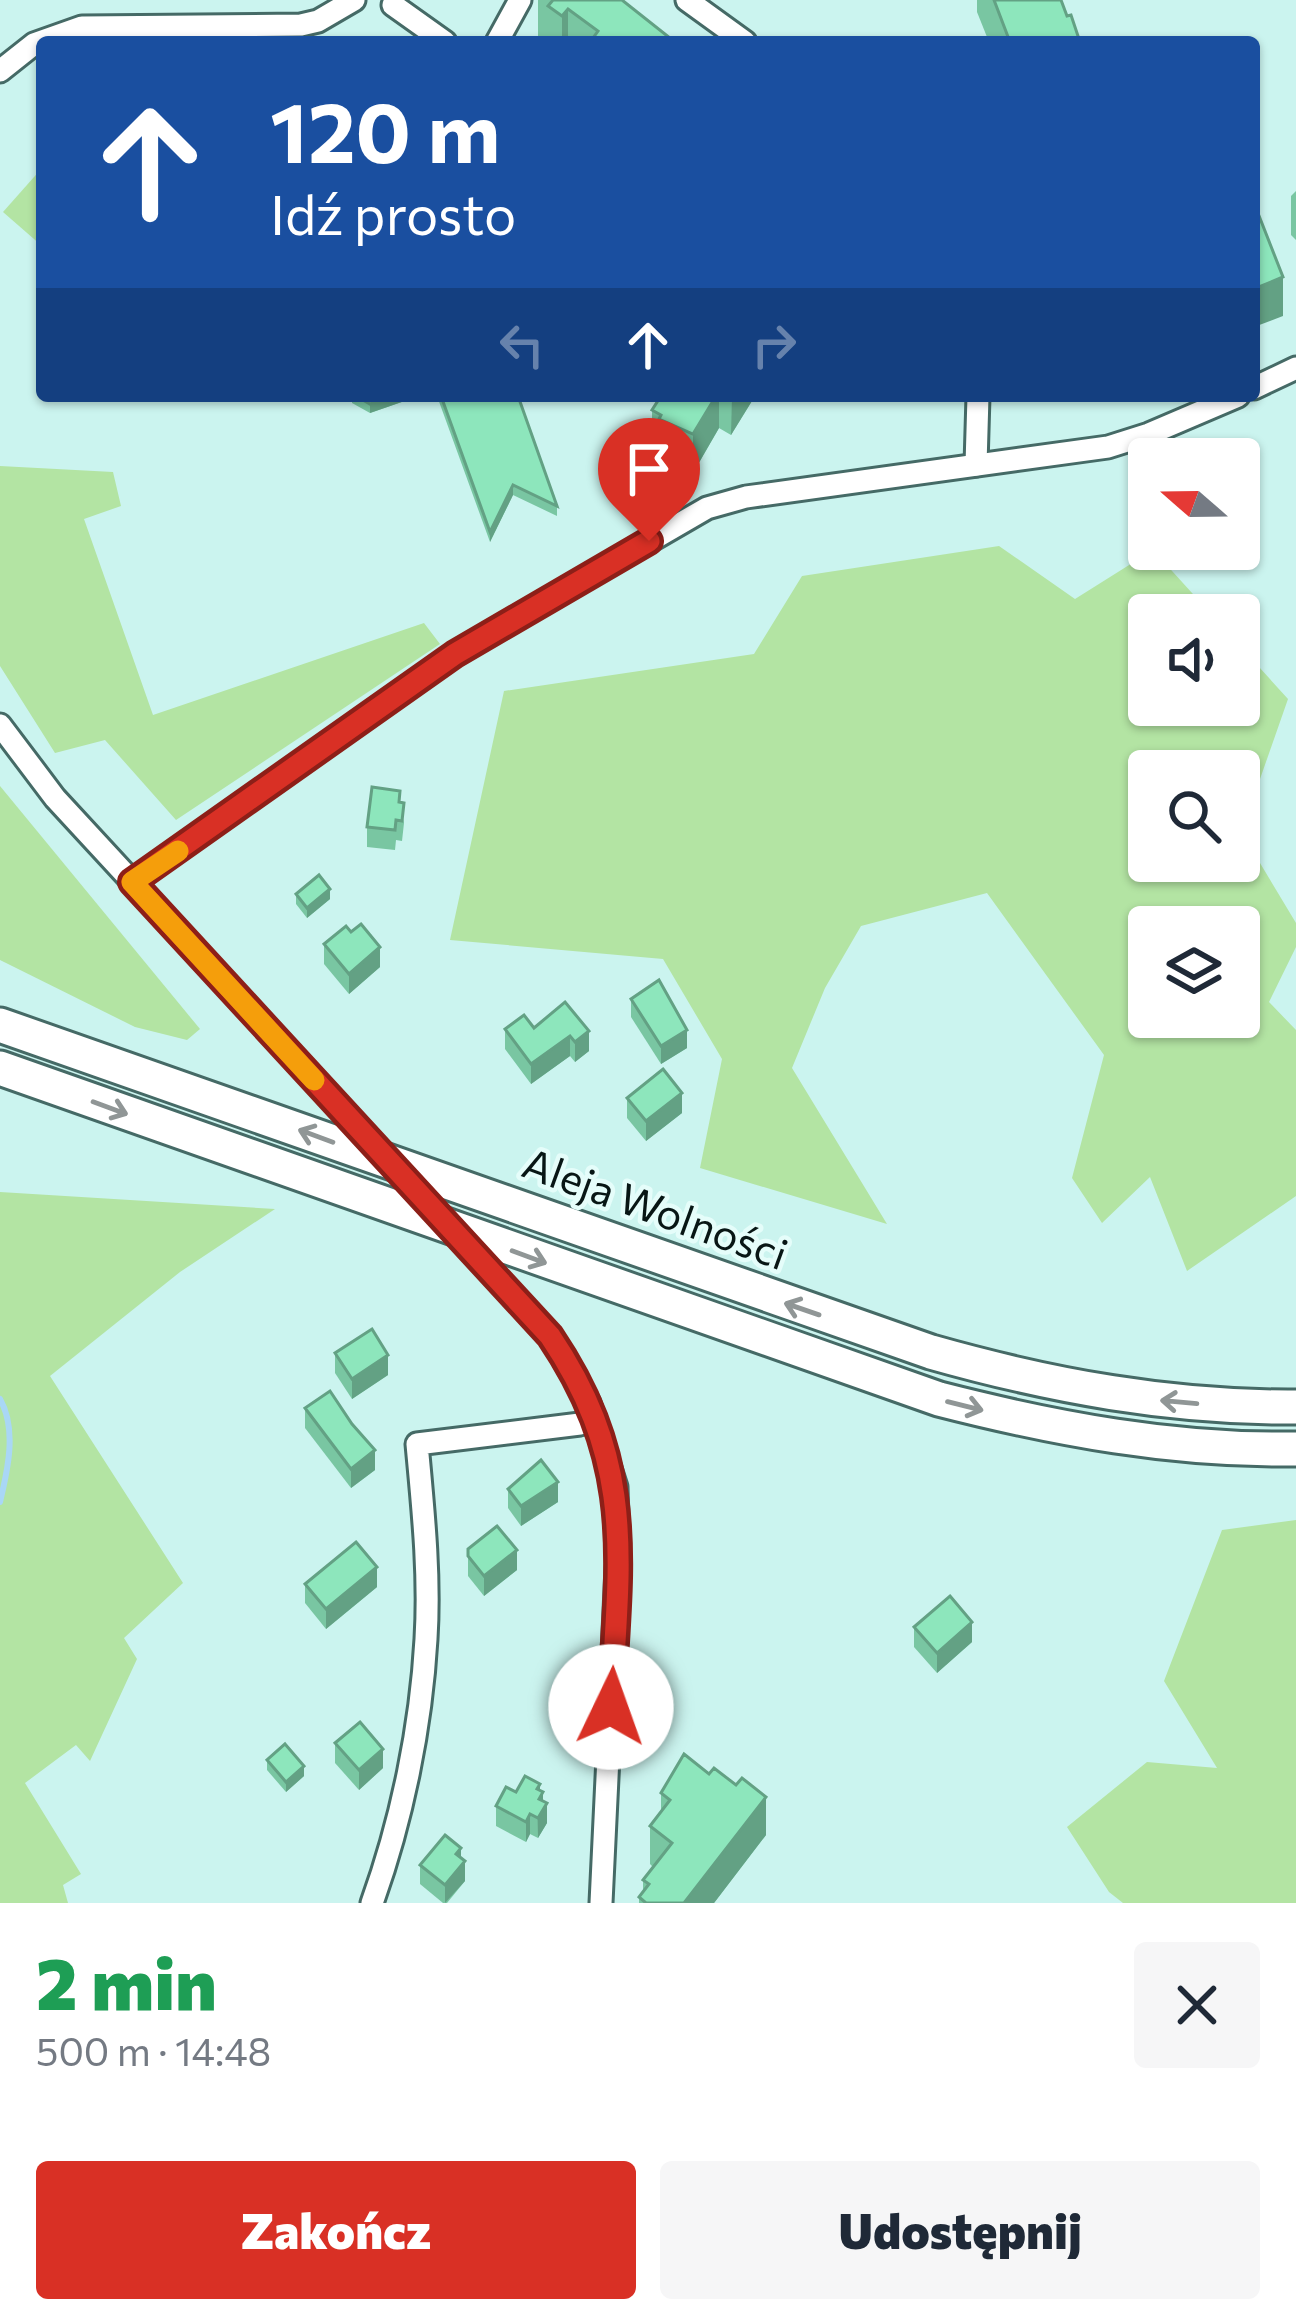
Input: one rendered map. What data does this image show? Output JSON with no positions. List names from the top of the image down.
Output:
{
  "streets": {
    "highway": ["Aleja Wolności"]
  },
  "north": "left",
  "page": {
    "turn": ["120 m", "Idź prosto"],
    "heading": ["2 min", "500 m · 14:48"],
    "buttons": ["Zakończ", "Udostępnij"]
  }
}
